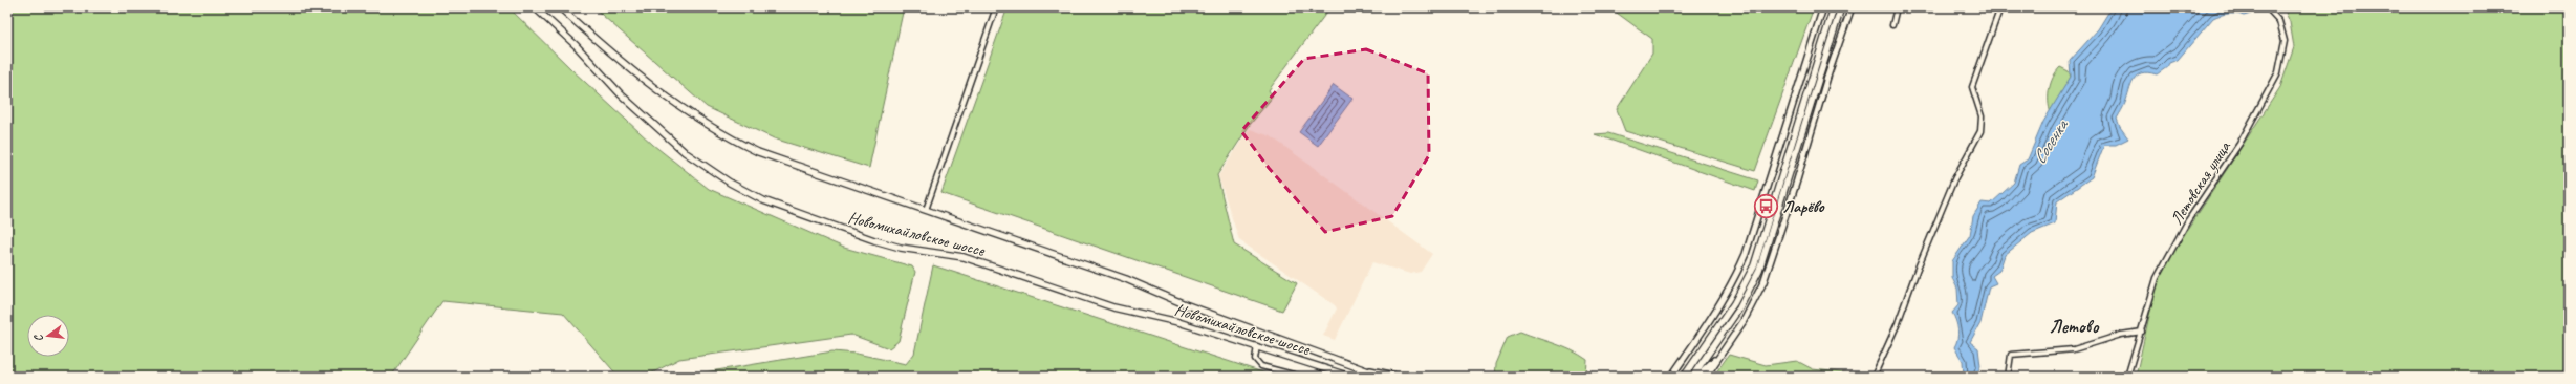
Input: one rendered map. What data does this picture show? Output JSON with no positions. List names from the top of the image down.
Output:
{
  "streets": {
    "main road": ["Новомихайловское шоссе"],
    "street": ["Летовская улица"]
  },
  "districts": ["Летово"],
  "water": ["Сосенка"],
  "places": {
    "bus stop": ["Ларёво"]
  },
  "north": "left"
}
